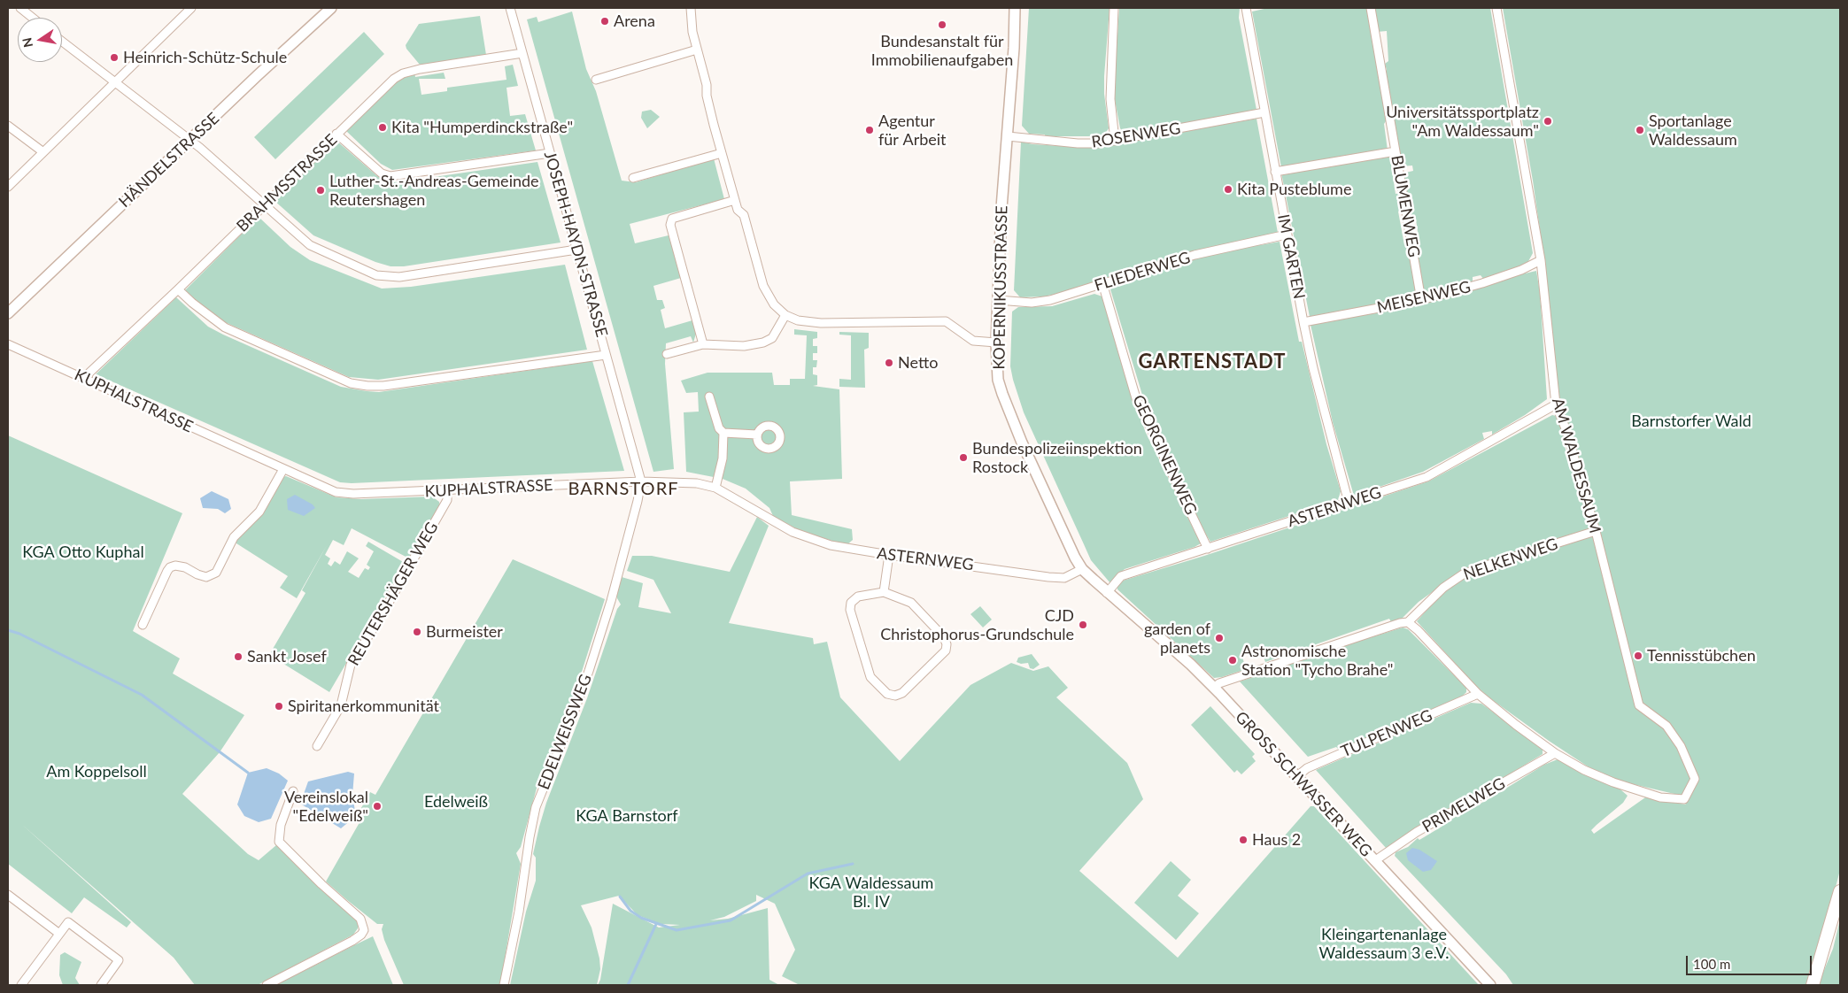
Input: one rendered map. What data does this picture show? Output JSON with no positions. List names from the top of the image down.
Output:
{
  "streets": {
    "street": [
      "ROSENWEG",
      "HÄNDELSTRASSE",
      "BRAHMSSTRASSE",
      "BLUMENWEG",
      "JOSEPH-HAYDN-STRASSE",
      "IM GARTEN",
      "FLIEDERWEG",
      "KOPERNIKUSSTRASSE",
      "MEISENWEG",
      "KUPHALSTRASSE",
      "GEORGINENWEG",
      "AM WALDESSAUM",
      "ASTERNWEG",
      "NELKENWEG",
      "REUTERSHÄGER WEG",
      "EDELWEISSWEG",
      "TULPENWEG",
      "GROSS SCHWASSER WEG",
      "PRIMELWEG"
    ]
  },
  "crossings": [
    ["ROSENWEG", "IM GARTEN"],
    ["ROSENWEG", "KOPERNIKUSSTRASSE"],
    ["BRAHMSSTRASSE", "JOSEPH-HAYDN-STRASSE"],
    ["BRAHMSSTRASSE", "KUPHALSTRASSE"],
    ["BLUMENWEG", "MEISENWEG"],
    ["JOSEPH-HAYDN-STRASSE", "KUPHALSTRASSE"],
    ["JOSEPH-HAYDN-STRASSE", "EDELWEISSWEG"],
    ["IM GARTEN", "FLIEDERWEG"],
    ["IM GARTEN", "MEISENWEG"],
    ["IM GARTEN", "ASTERNWEG"],
    ["FLIEDERWEG", "KOPERNIKUSSTRASSE"],
    ["FLIEDERWEG", "GEORGINENWEG"],
    ["KOPERNIKUSSTRASSE", "ASTERNWEG"],
    ["KOPERNIKUSSTRASSE", "GROSS SCHWASSER WEG"],
    ["MEISENWEG", "AM WALDESSAUM"],
    ["KUPHALSTRASSE", "ASTERNWEG"],
    ["KUPHALSTRASSE", "REUTERSHÄGER WEG"],
    ["KUPHALSTRASSE", "EDELWEISSWEG"],
    ["GEORGINENWEG", "ASTERNWEG"],
    ["AM WALDESSAUM", "ASTERNWEG"],
    ["AM WALDESSAUM", "NELKENWEG"],
    ["AM WALDESSAUM", "PRIMELWEG"],
    ["ASTERNWEG", "GROSS SCHWASSER WEG"],
    ["TULPENWEG", "GROSS SCHWASSER WEG"],
    ["GROSS SCHWASSER WEG", "PRIMELWEG"]
  ],
  "districts": ["GARTENSTADT", "BARNSTORF"],
  "parks": [
    "Barnstorfer Wald",
    "KGA Otto Kuphal",
    "Am Koppelsoll",
    "Edelweiß",
    "KGA Barnstorf",
    "KGA Waldessaum Bl. IV",
    "Kleingartenanlage Waldessaum 3 e.V."
  ],
  "places": [
    "Arena",
    "Bundesanstalt für Immobilienaufgaben",
    "Heinrich-Schütz-Schule",
    "Universitätssportplatz \"Am Waldessaum\"",
    "Kita \"Humperdinckstraße\"",
    "Agentur für Arbeit",
    "Sportanlage Waldessaum",
    "Kita Pusteblume",
    "Luther-St.-Andreas-Gemeinde Reutershagen",
    "Netto",
    "Bundespolizeiinspektion Rostock",
    "CJD Christophorus-Grundschule",
    "Burmeister",
    "garden of planets",
    "Tennisstübchen",
    "Sankt Josef",
    "Astronomische Station \"Tycho Brahe\"",
    "Spiritanerkommunität",
    "Vereinslokal \"Edelweiß\"",
    "Haus 2"
  ],
  "scale_bar": "100 m",
  "north": "left"
}
